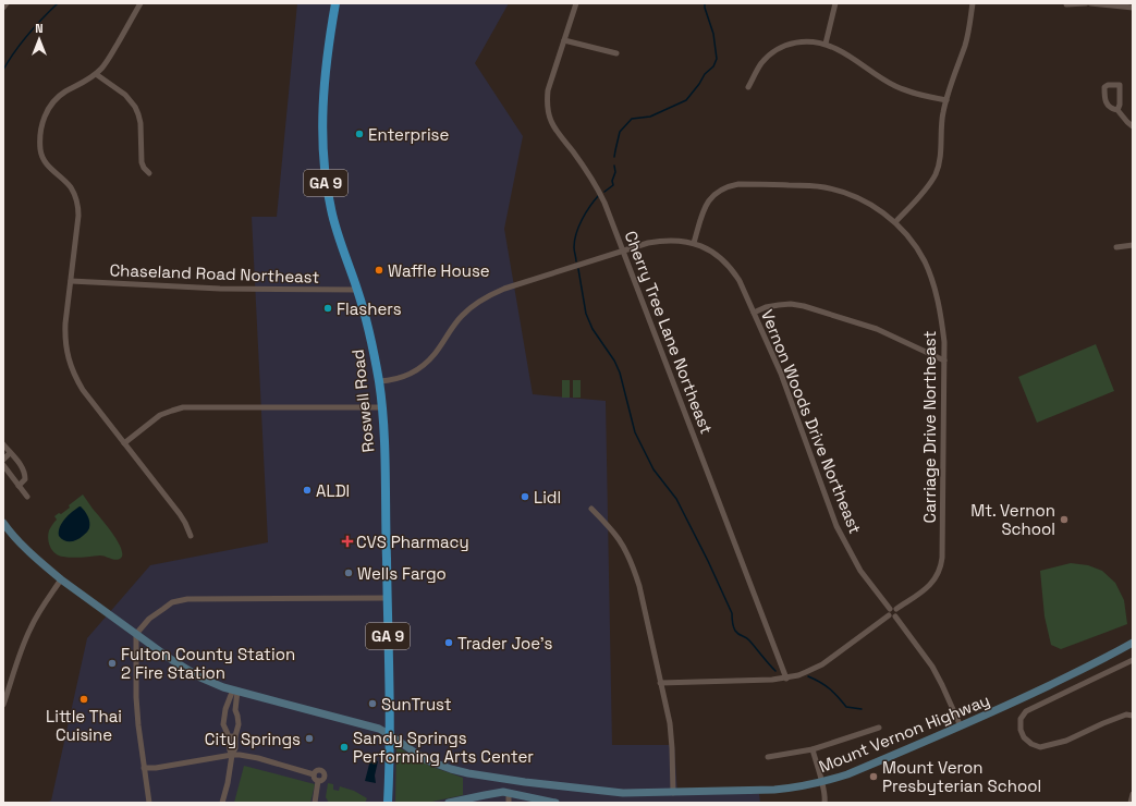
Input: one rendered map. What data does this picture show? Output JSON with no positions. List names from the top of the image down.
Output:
{
  "streets": {
    "main road": ["GA 9", "Roswell Road", "Mount Vernon Highway"],
    "street": [
      "Chaseland Road Northeast",
      "Cherry Tree Lane Northeast",
      "Vernon Woods Drive Northeast",
      "Carriage Drive Northeast"
    ]
  },
  "crossings": [
    ["Chaseland Road Northeast", "Roswell Road"],
    ["Cherry Tree Lane Northeast", "Vernon Woods Drive Northeast"],
    ["Roswell Road", "Vernon Woods Drive Northeast"],
    ["Roswell Road", "Mount Vernon Highway"],
    ["Vernon Woods Drive Northeast", "Carriage Drive Northeast"]
  ],
  "places": {
    "other": [
      "Enterprise",
      "Waffle House",
      "Flashers",
      "ALDI",
      "Lidl",
      "Mt. Vernon School",
      "Wells Fargo",
      "Trader Joe's",
      "Fulton County Station 2 Fire Station",
      "Little Thai Cuisine",
      "SunTrust",
      "City Springs",
      "Sandy Springs Performing Arts Center",
      "Mount Veron Presbyterian School"
    ],
    "health": ["CVS Pharmacy"]
  },
  "north": "top"
}
